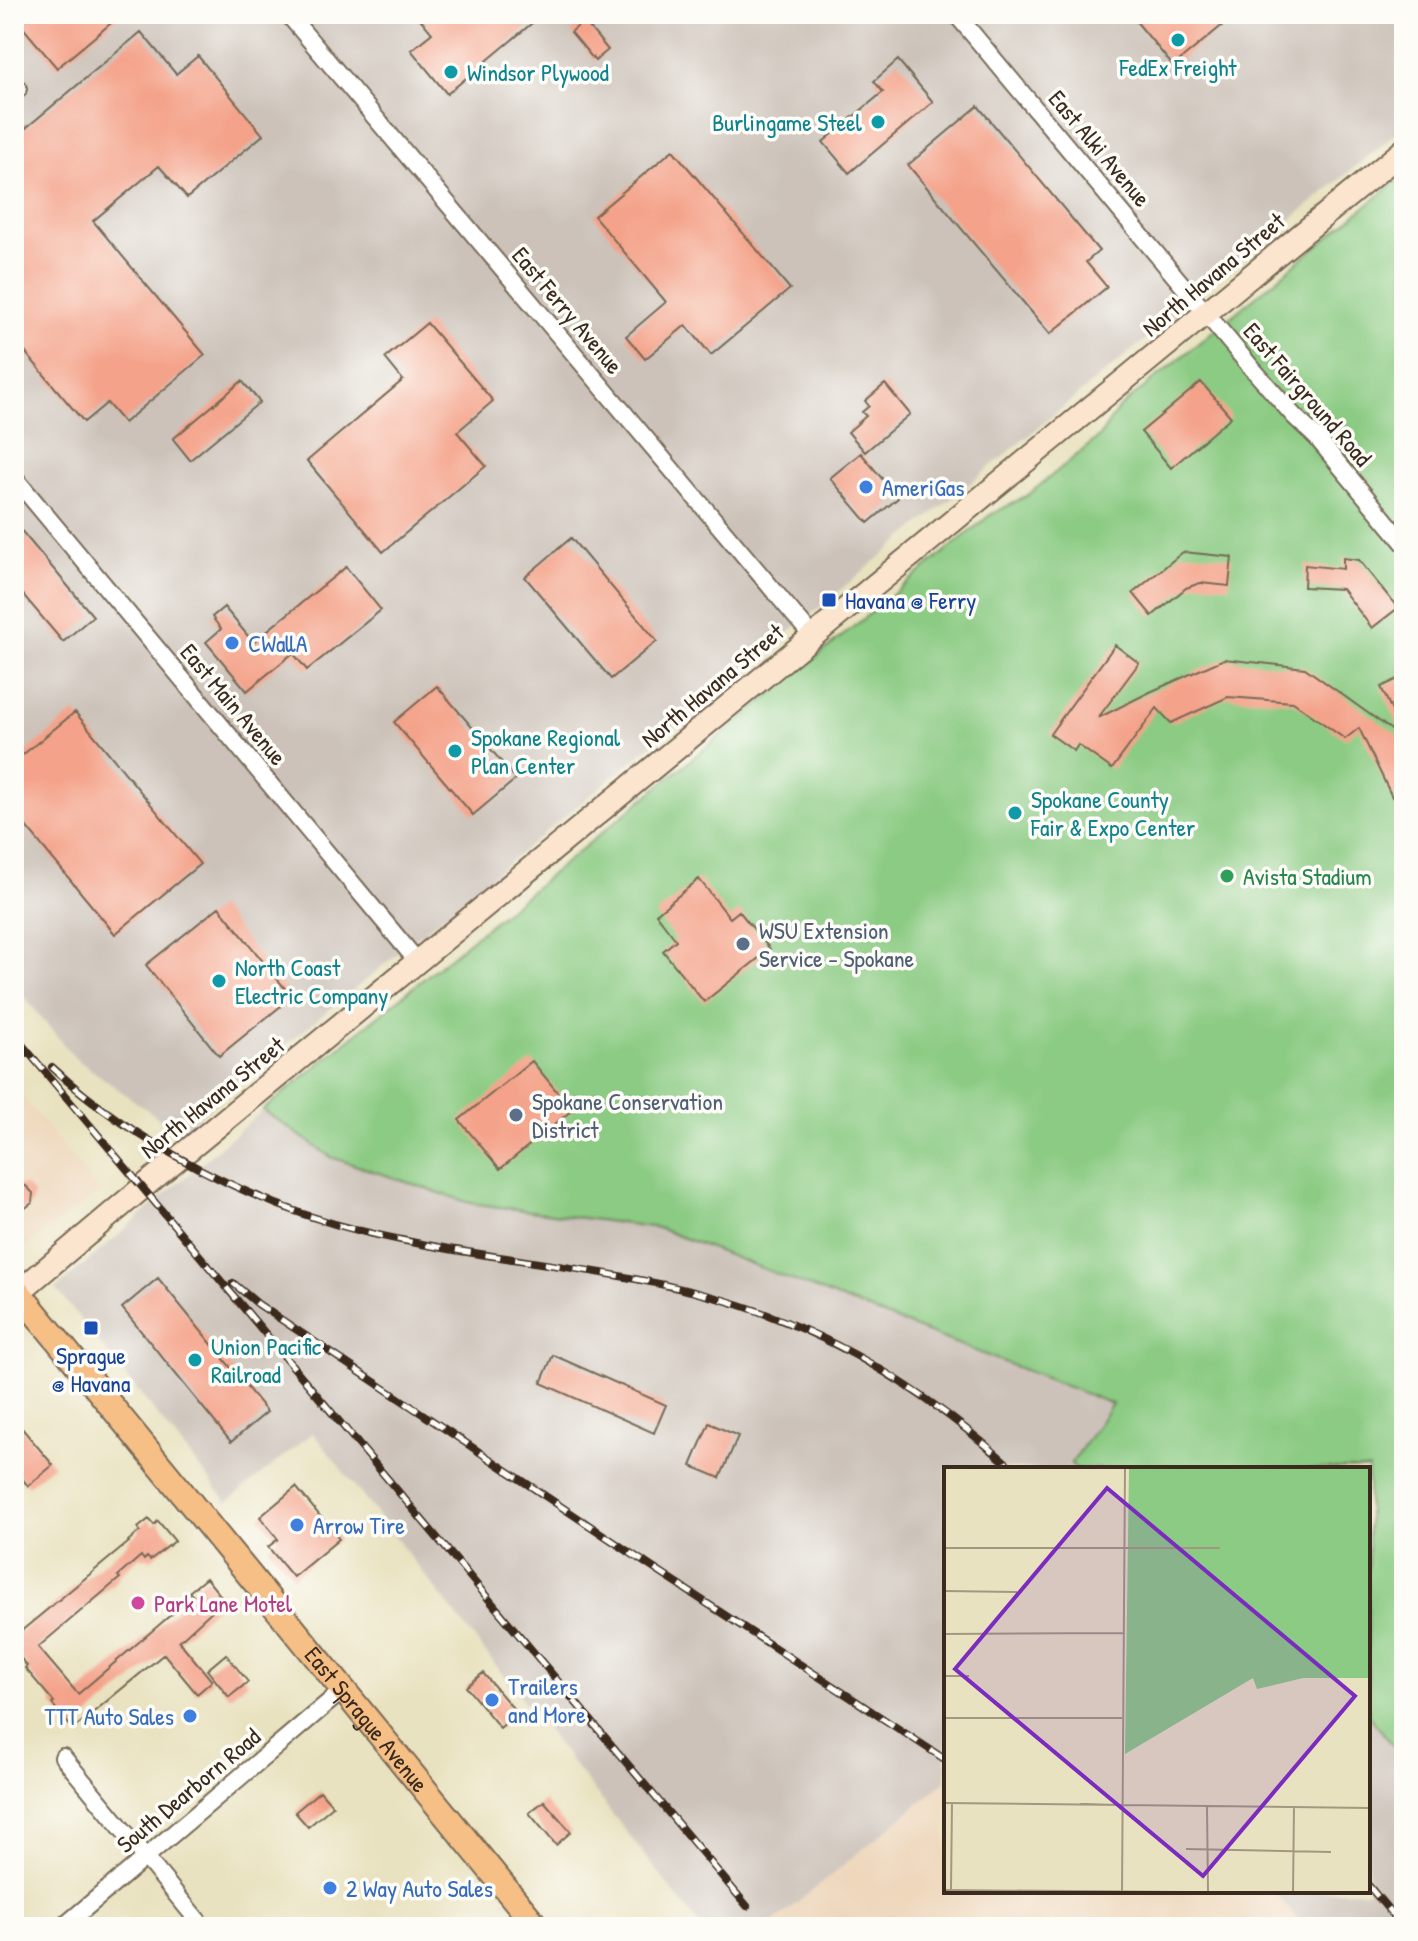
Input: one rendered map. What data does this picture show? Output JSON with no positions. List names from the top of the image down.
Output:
{
  "streets": {
    "main road": ["East Sprague Avenue"],
    "street": [
      "East Alki Avenue",
      "North Havana Street",
      "East Ferry Avenue",
      "East Fairground Road",
      "East Main Avenue",
      "South Dearborn Road"
    ]
  },
  "crossings": [
    ["East Alki Avenue", "North Havana Street"],
    ["East Alki Avenue", "East Fairground Road"],
    ["North Havana Street", "East Ferry Avenue"],
    ["North Havana Street", "East Fairground Road"],
    ["North Havana Street", "East Main Avenue"],
    ["North Havana Street", "East Sprague Avenue"],
    ["East Sprague Avenue", "South Dearborn Road"]
  ],
  "places": {
    "other": [
      "FedEx Freight",
      "Windsor Plywood",
      "Burlingame Steel",
      "AmeriGas",
      "CWallA",
      "Spokane Regional Plan Center",
      "Spokane County Fair & Expo Center",
      "Avista Stadium",
      "WSU Extension Service - Spokane",
      "North Coast Electric Company",
      "Spokane Conservation District",
      "Union Pacific Railroad",
      "Arrow Tire",
      "Park Lane Motel",
      "Trailers and More",
      "TTT Auto Sales",
      "2 Way Auto Sales"
    ],
    "transit": ["Havana @ Ferry", "Sprague @ Havana"]
  }
}
